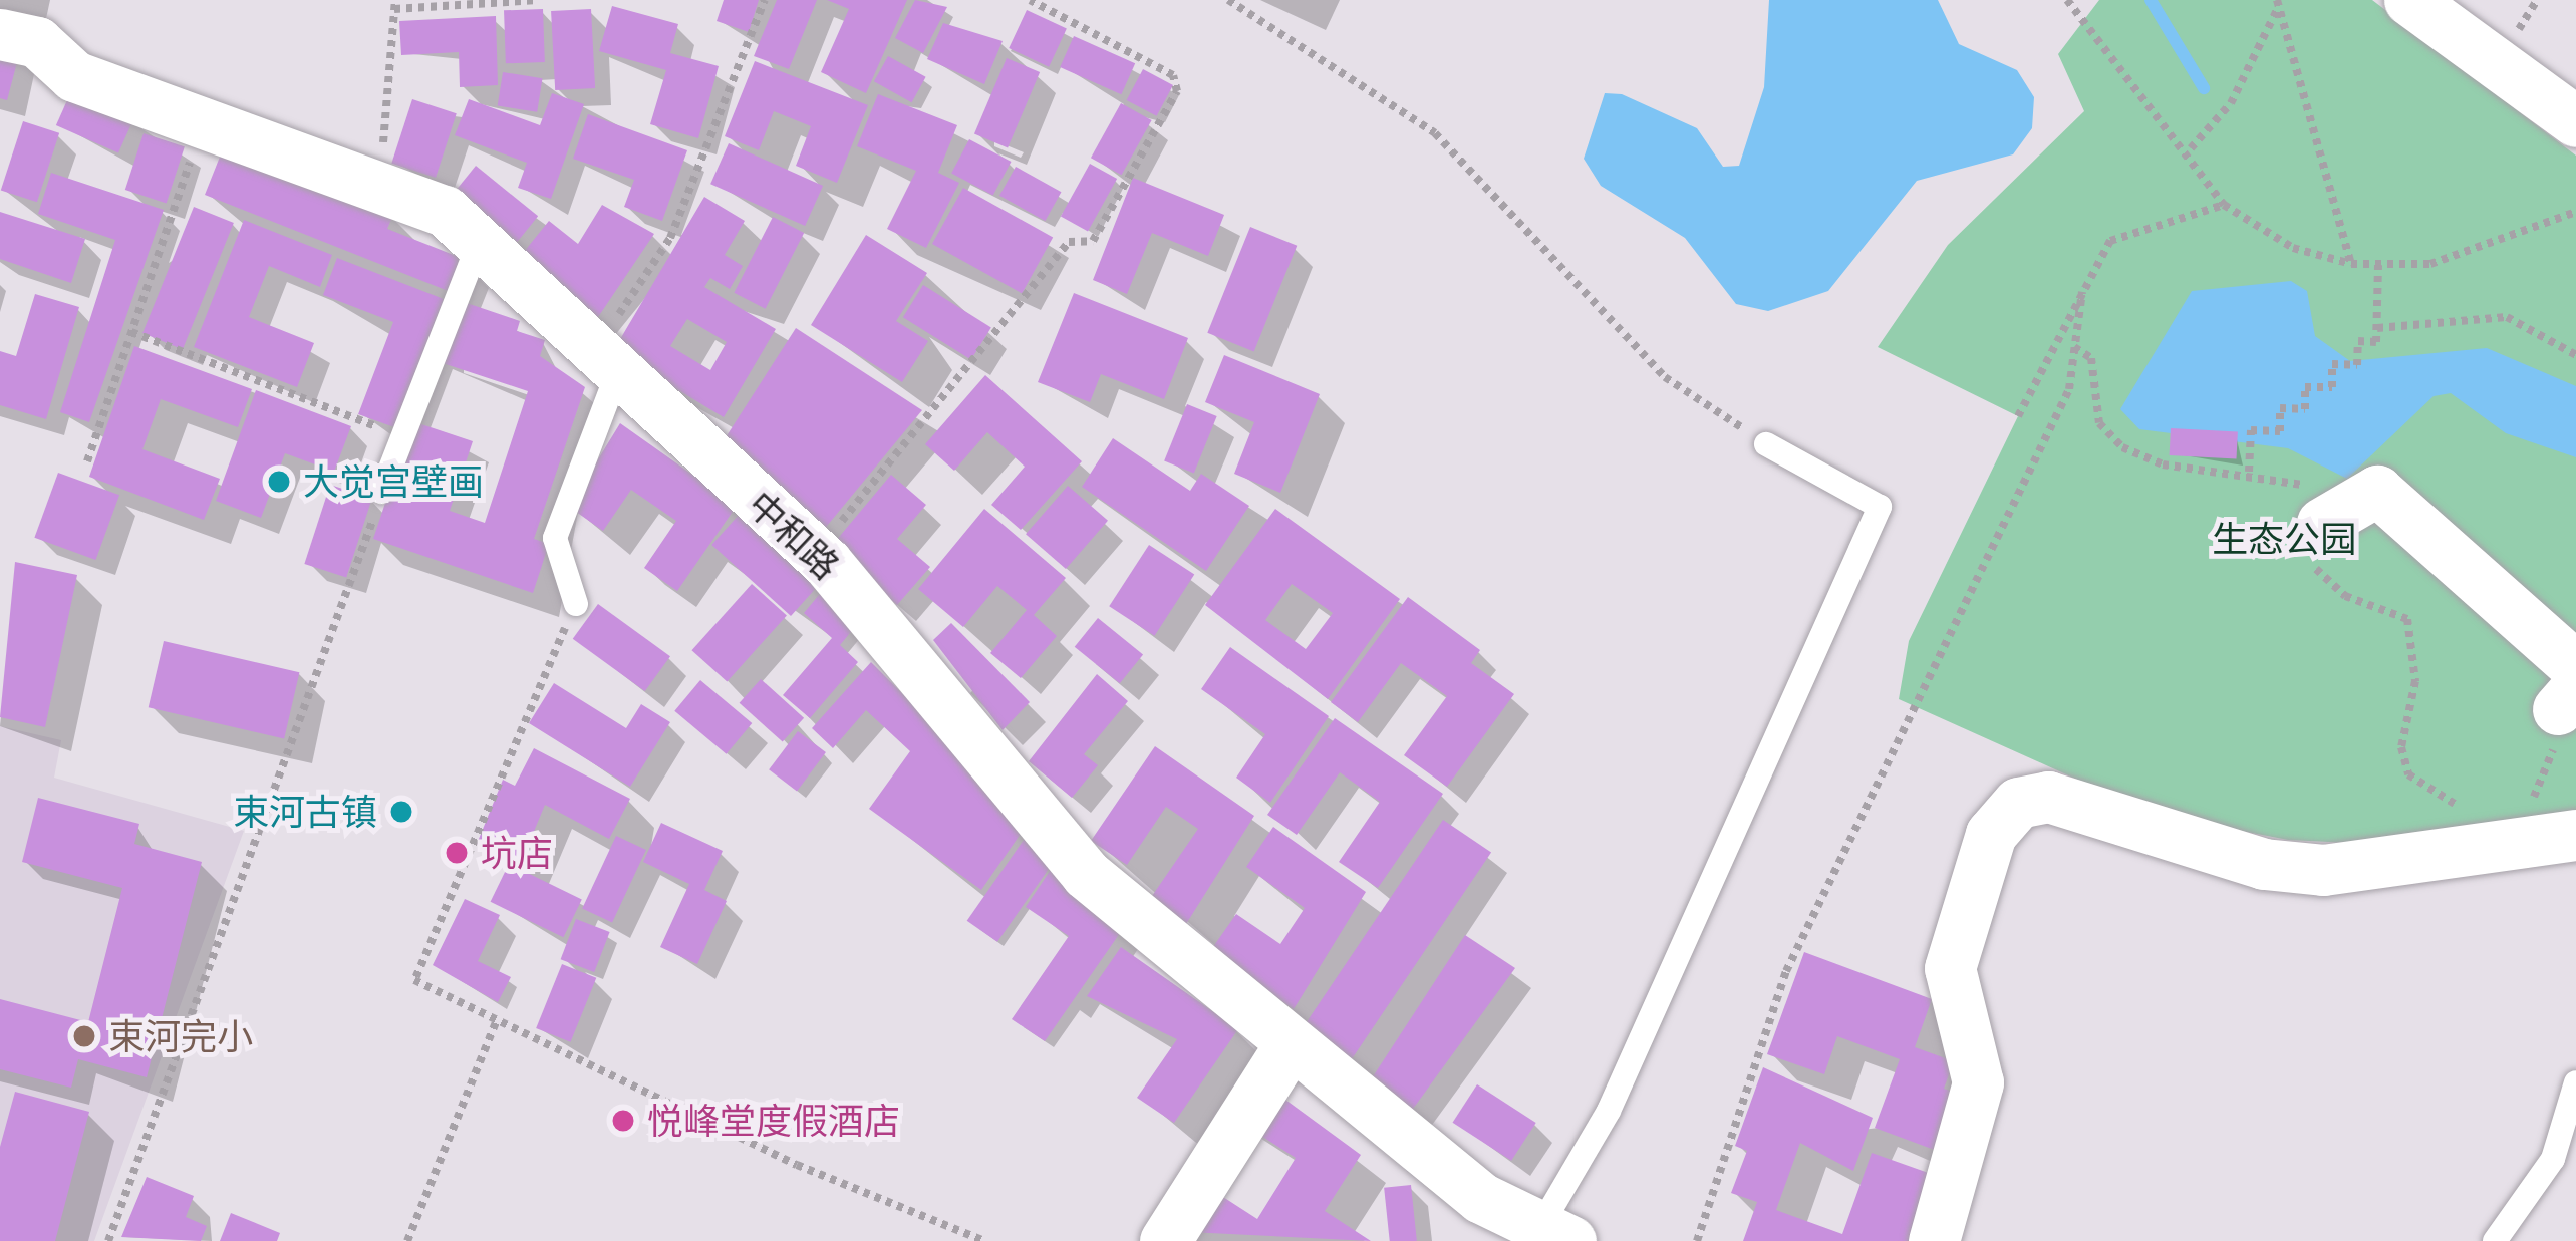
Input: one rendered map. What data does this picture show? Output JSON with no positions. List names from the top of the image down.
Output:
{
  "streets": {
    "street": ["中和路"]
  },
  "parks": ["生态公园"],
  "places": [
    "大觉宫壁画",
    "束河古镇",
    "坑店",
    "束河完小",
    "悦峰堂度假酒店"
  ]
}
